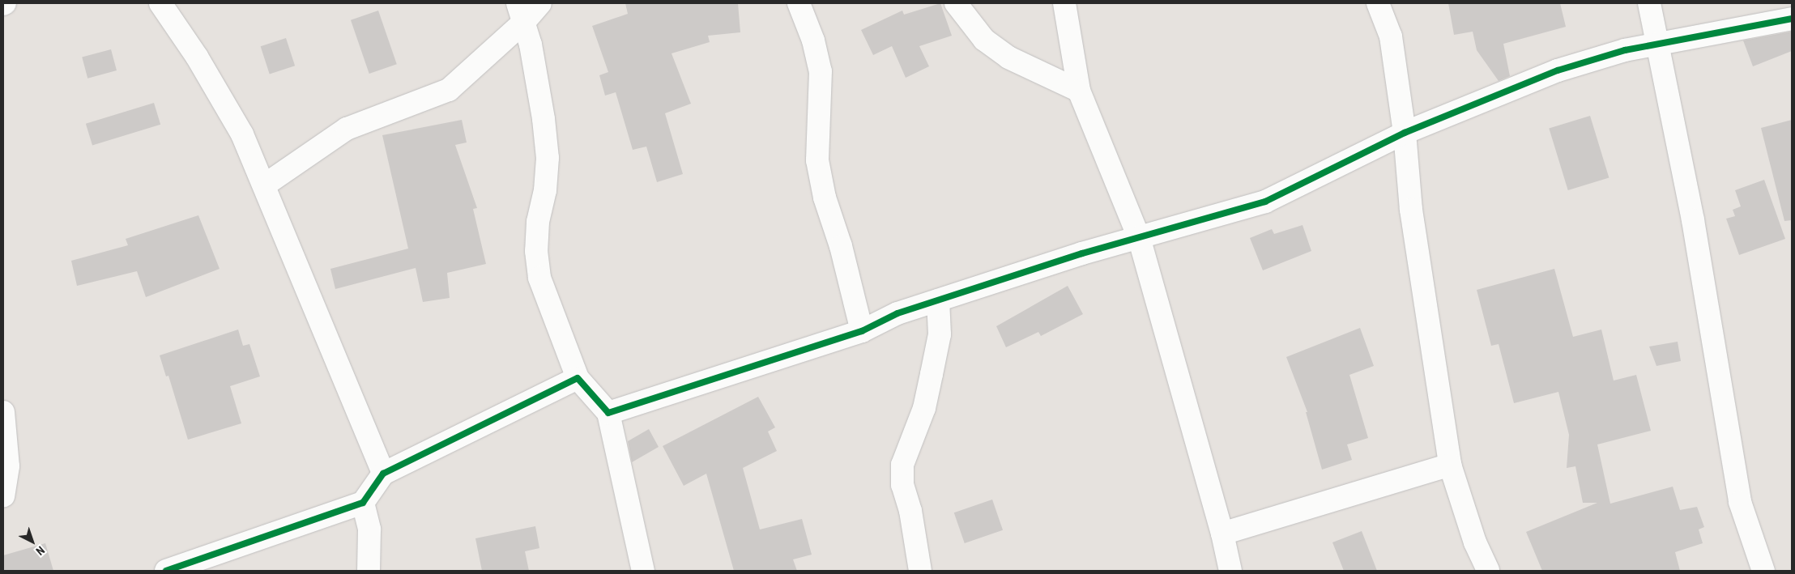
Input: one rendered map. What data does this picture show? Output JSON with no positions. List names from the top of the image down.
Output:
{
  "north": "bottom right"
}
